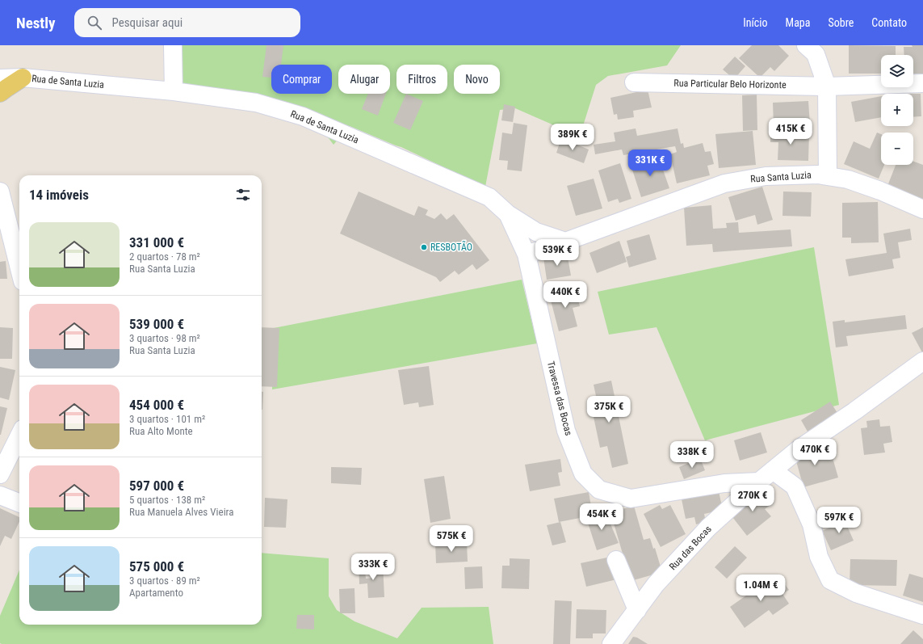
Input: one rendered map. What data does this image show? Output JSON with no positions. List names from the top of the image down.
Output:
{
  "streets": {
    "street": [
      "Rua de Santa Luzia",
      "Rua Particular Belo Horizonte",
      "Rua Santa Luzia",
      "Travessa das Bocas",
      "Rua das Bocas"
    ]
  },
  "crossings": [
    ["Rua de Santa Luzia", "Rua Santa Luzia"],
    ["Rua de Santa Luzia", "Travessa das Bocas"],
    ["Rua Santa Luzia", "Travessa das Bocas"],
    ["Travessa das Bocas", "Rua das Bocas"]
  ],
  "places": ["RESBOTÃO"],
  "page": {
    "header": "Nestly",
    "search": "Pesquisar aqui",
    "nav": [
      "Início",
      "Mapa",
      "Sobre",
      "Contato"
    ],
    "map_buttons": ["+", "−"],
    "chip": [
      "Comprar",
      "Alugar",
      "Filtros",
      "Novo"
    ],
    "price": [
      "415K €",
      "389K €",
      "331K €",
      "539K €",
      "440K €",
      "375K €",
      "470K €",
      "338K €",
      "270K €",
      "454K €",
      "597K €",
      "575K €",
      "333K €",
      "1.04M €"
    ],
    "heading": "14 imóveis",
    "list": [
      {
        "name": "331 000 €",
        "note": "2 quartos · 78 m² · Rua Santa Luzia"
      },
      {
        "name": "539 000 €",
        "note": "3 quartos · 98 m² · Rua Santa Luzia"
      },
      {
        "name": "454 000 €",
        "note": "3 quartos · 101 m² · Rua Alto Monte"
      },
      {
        "name": "597 000 €",
        "note": "5 quartos · 138 m² · Rua Manuela Alves Vieira"
      },
      {
        "name": "575 000 €",
        "note": "3 quartos · 89 m² · Apartamento"
      }
    ]
  }
}
